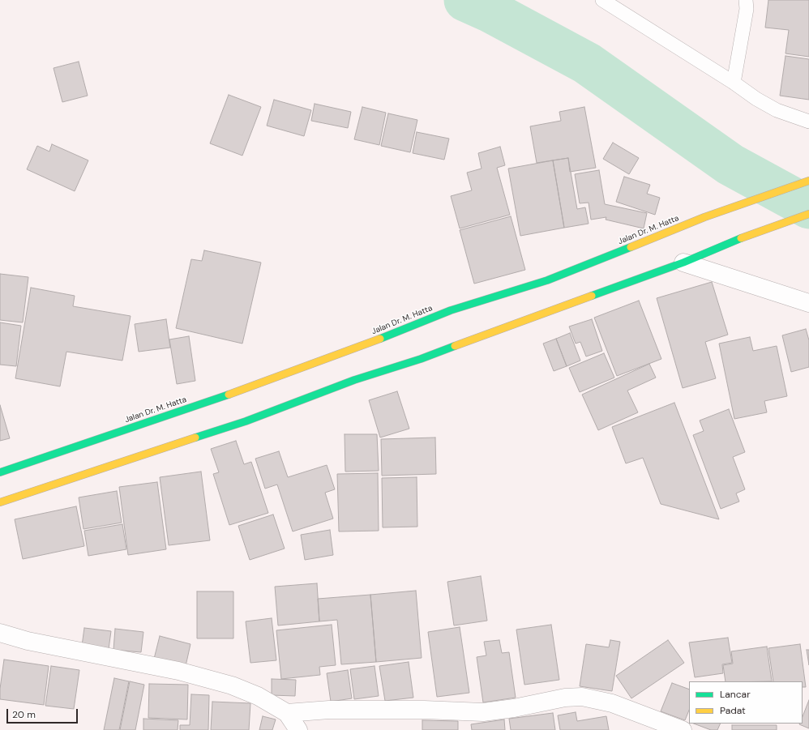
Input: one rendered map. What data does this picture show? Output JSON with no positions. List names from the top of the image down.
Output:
{
  "streets": {
    "main road": ["Jalan Dr. M. Hatta"]
  },
  "legend": ["Lancar", "Padat"],
  "scale_bar": "20 m"
}
